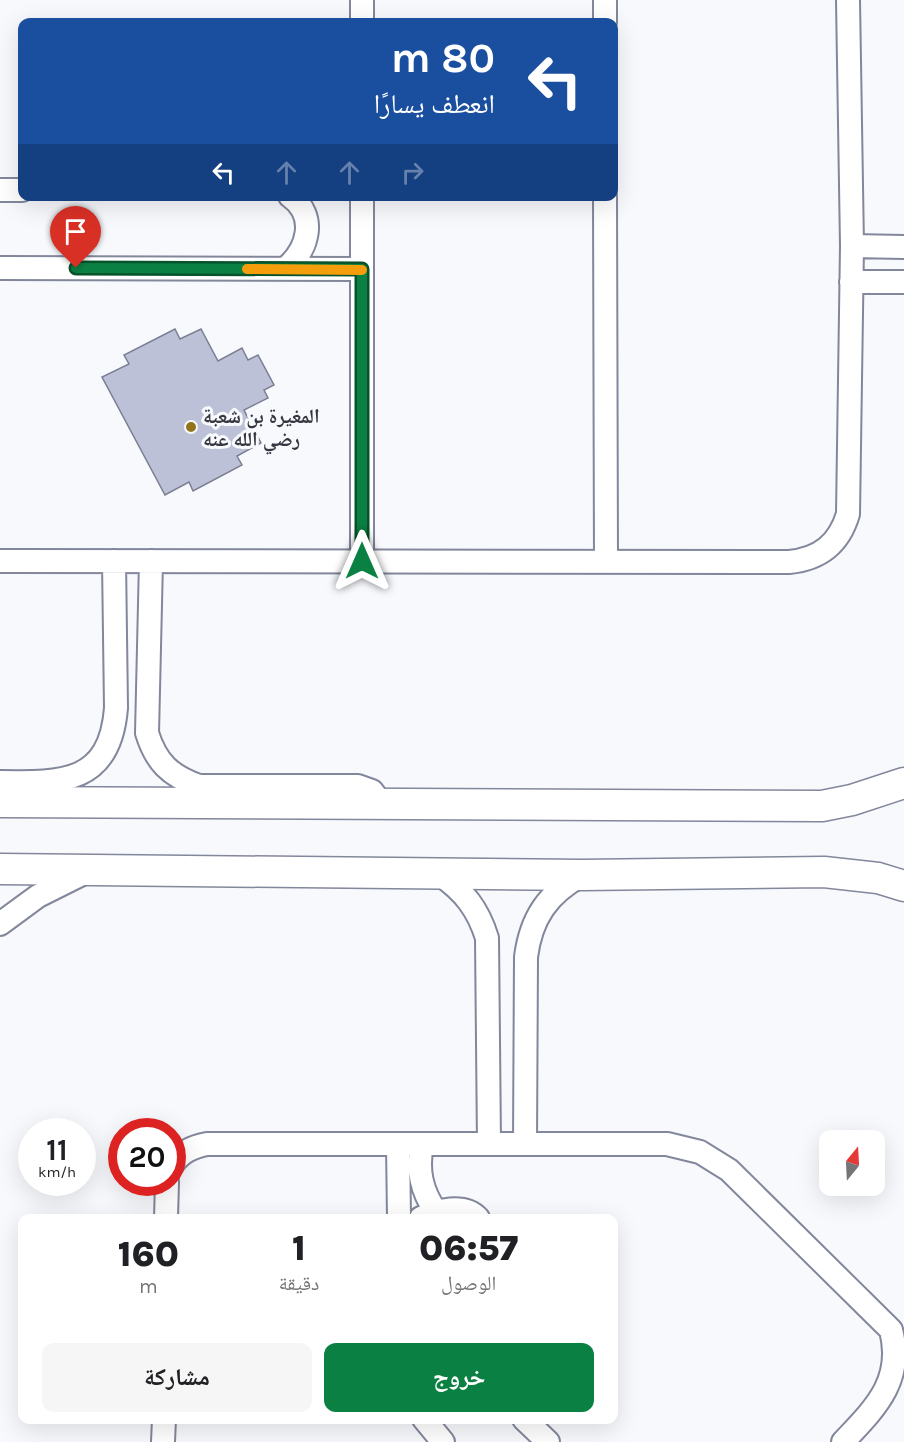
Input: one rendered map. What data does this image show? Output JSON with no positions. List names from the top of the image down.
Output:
{
  "places": ["المغيرة بن شعبة رضي الله عنه"],
  "north": "top",
  "page": {
    "turn": ["80 m", "انعطف يسارًا"],
    "speed": "11 km/h",
    "limit": "20",
    "eta": [
      "06:57",
      "الوصول",
      "1",
      "دقيقة",
      "160",
      "m"
    ],
    "buttons": ["خروج", "مشاركة"]
  }
}
